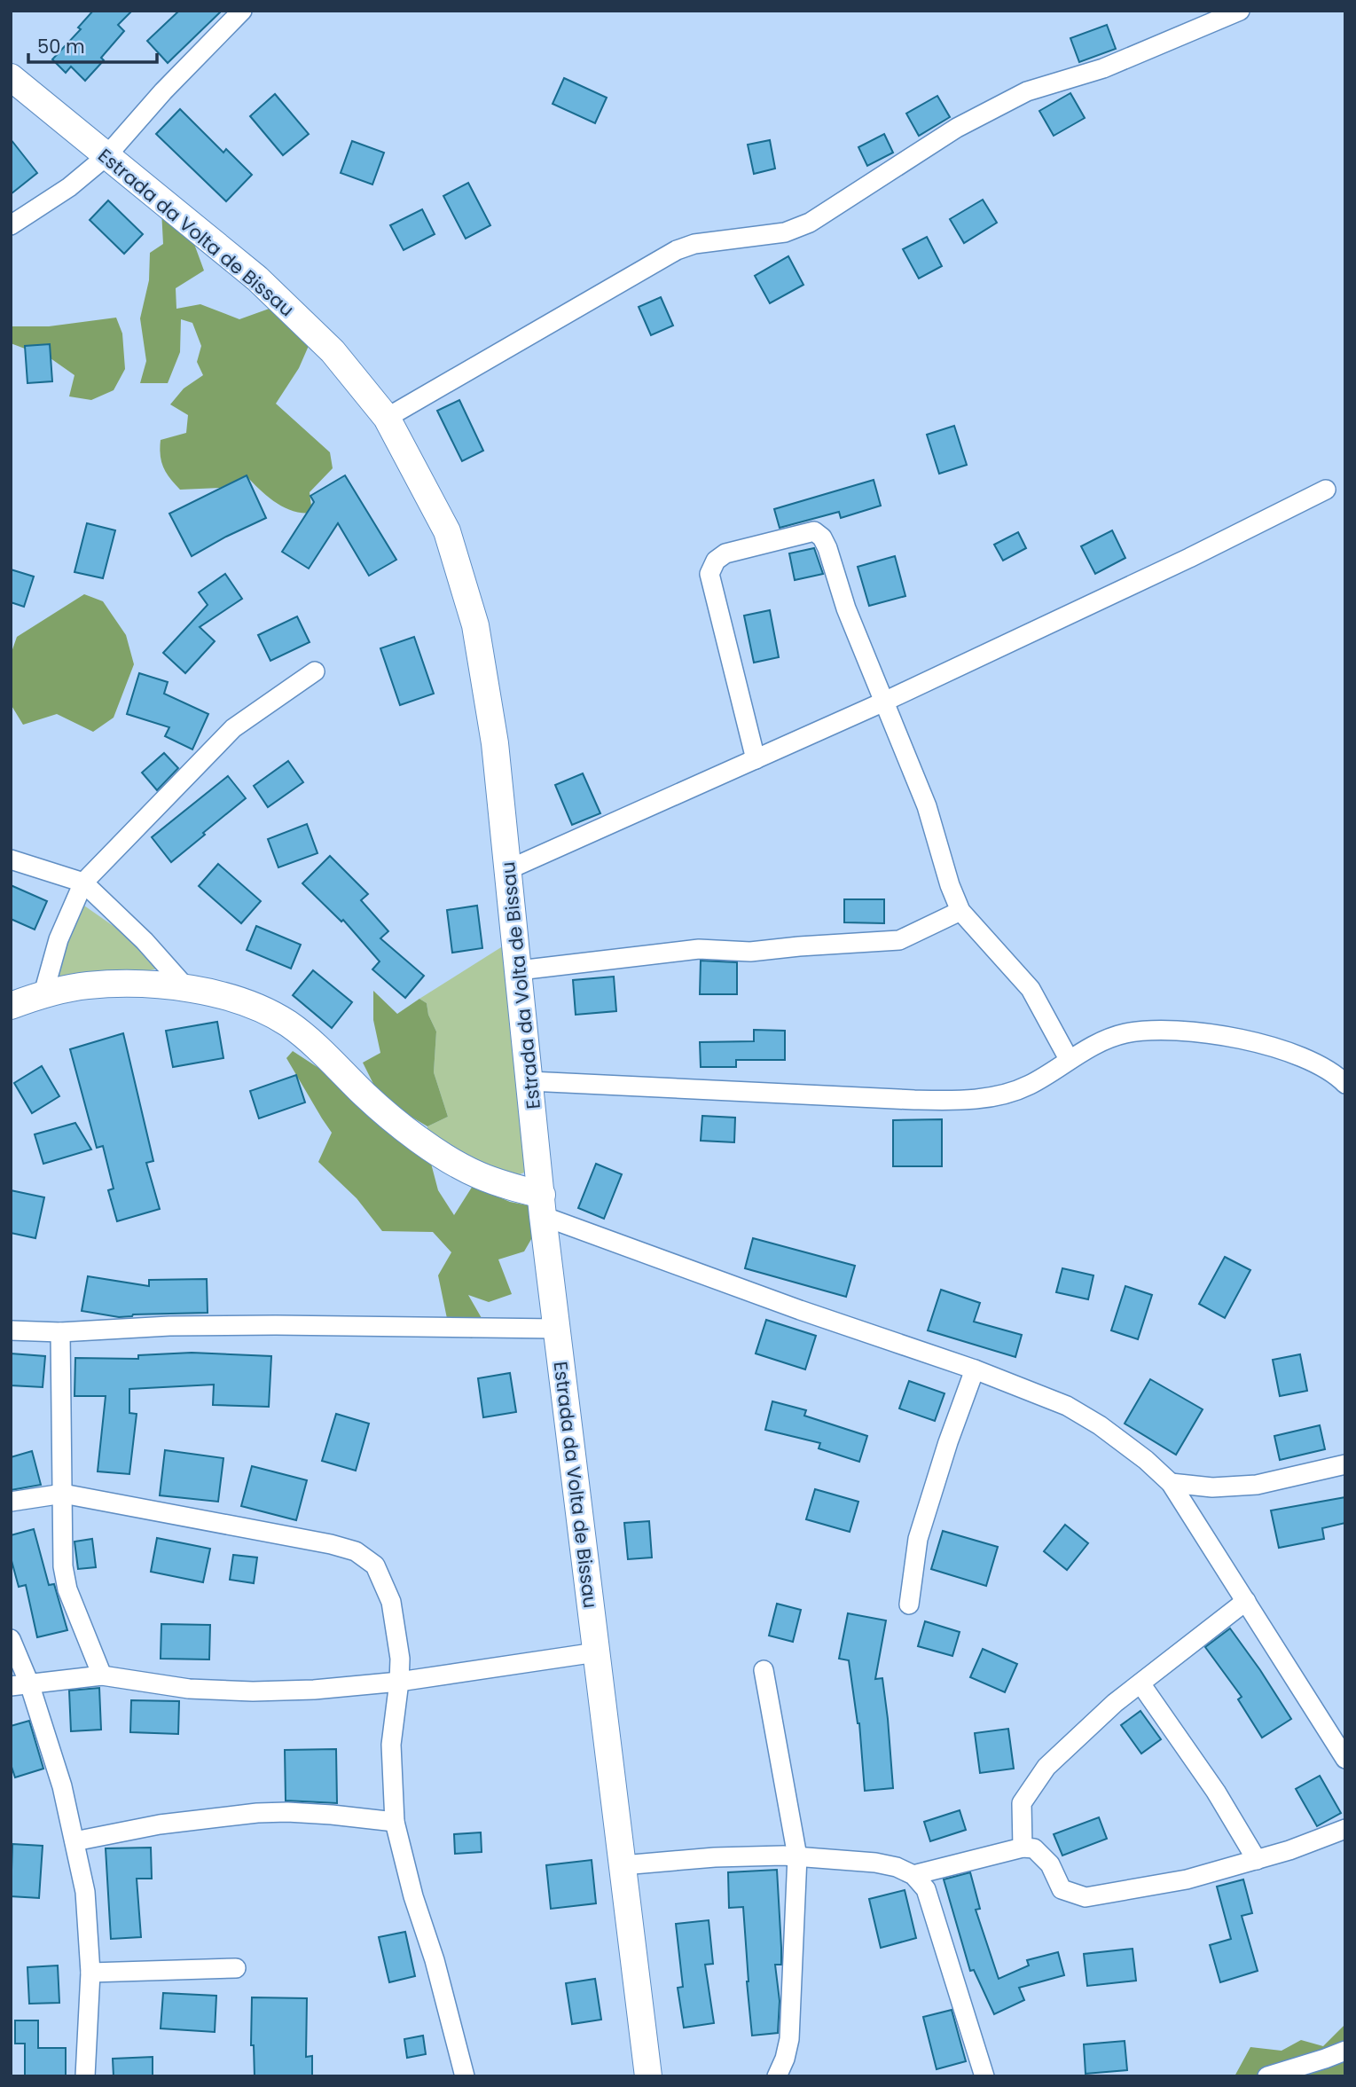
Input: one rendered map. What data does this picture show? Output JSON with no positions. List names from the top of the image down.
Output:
{
  "streets": {
    "main road": ["Estrada da Volta de Bissau"]
  },
  "scale_bar": "50 m"
}
